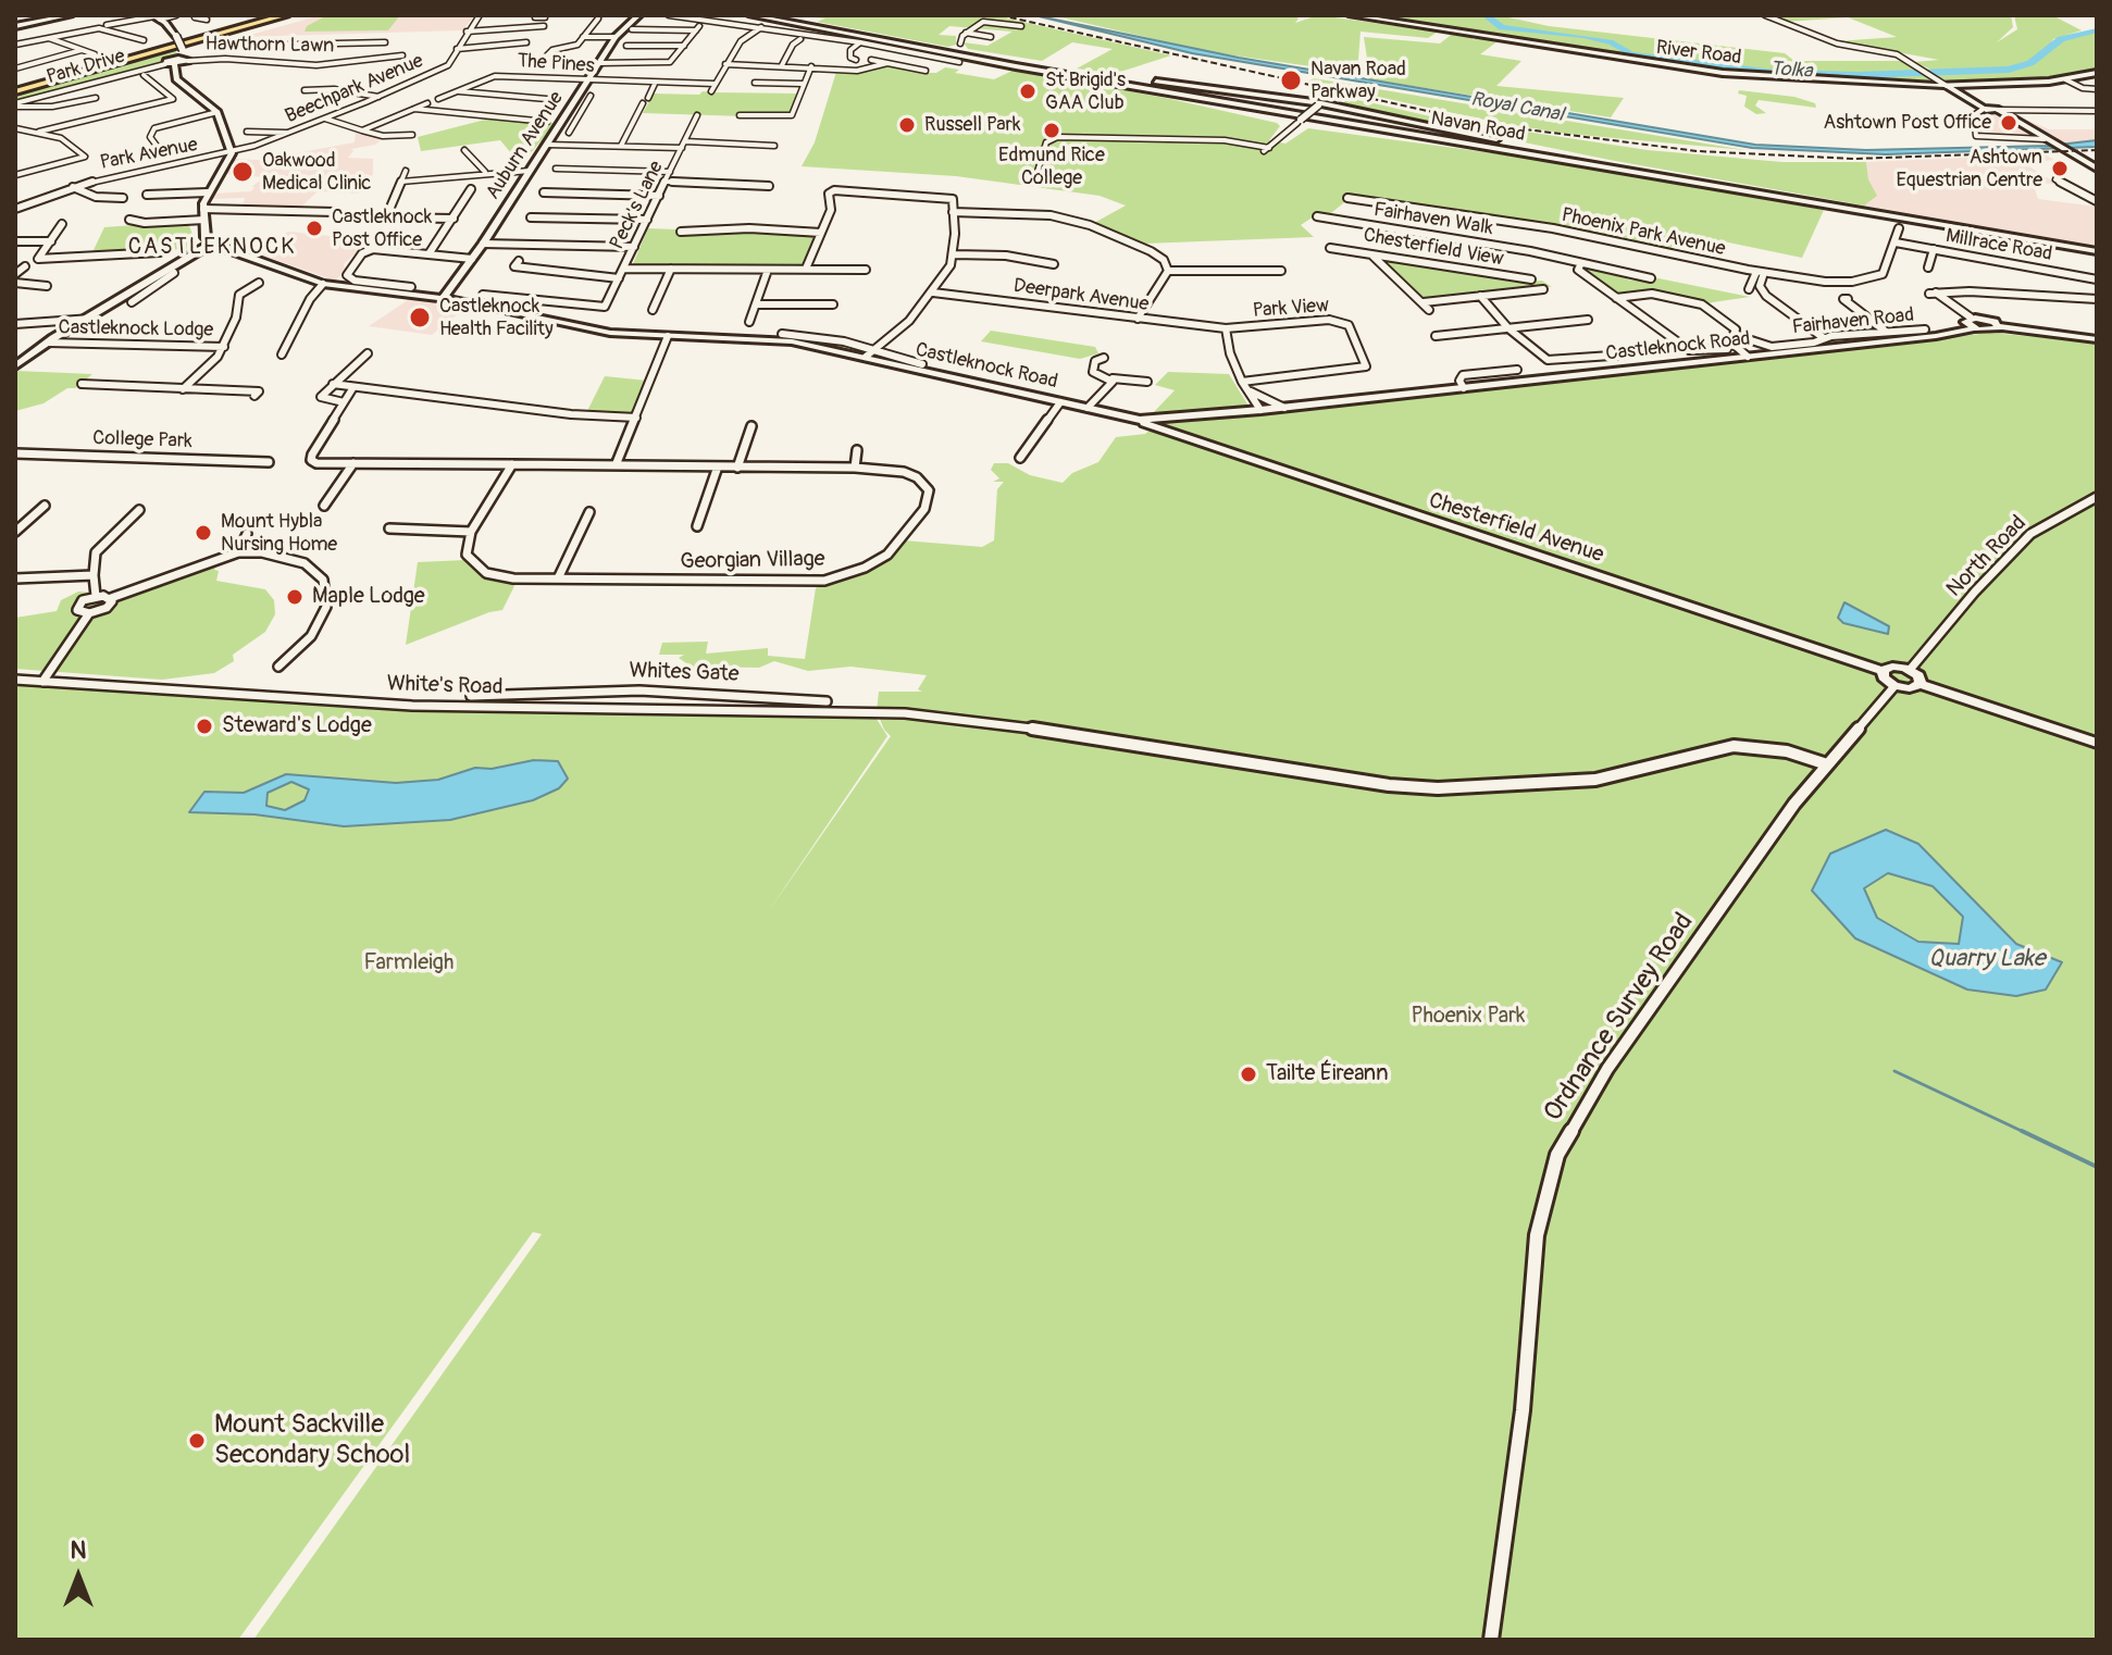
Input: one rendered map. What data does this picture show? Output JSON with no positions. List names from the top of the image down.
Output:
{
  "streets": {
    "main road": [
      "River Road",
      "Navan Road",
      "Auburn Avenue",
      "Castleknock Road",
      "Chesterfield Avenue"
    ],
    "street": [
      "Hawthorn Lawn",
      "The Pines",
      "Park Drive",
      "Beechpark Avenue",
      "Park Avenue",
      "Peck's Lane",
      "Fairhaven Walk",
      "Phoenix Park Avenue",
      "Millrace Road",
      "Chesterfield View",
      "Deerpark Avenue",
      "Park View",
      "Fairhaven Road",
      "Castleknock Lodge",
      "College Park",
      "North Road",
      "Georgian Village",
      "Whites Gate",
      "White's Road",
      "Ordnance Survey Road"
    ]
  },
  "crossings": [
    ["The Pines", "Auburn Avenue"],
    ["Beechpark Avenue", "Park Avenue"],
    ["Auburn Avenue", "Castleknock Road"],
    ["Phoenix Park Avenue", "Millrace Road"],
    ["Deerpark Avenue", "Park View"],
    ["Park View", "Castleknock Road"],
    ["Fairhaven Road", "Castleknock Road"],
    ["Castleknock Road", "Chesterfield Avenue"],
    ["White's Road", "Ordnance Survey Road"]
  ],
  "districts": ["CASTLEKNOCK"],
  "water": ["Tolka", "Royal Canal", "Quarry Lake"],
  "parks": ["Farmleigh", "Phoenix Park"],
  "places": [
    "Navan Road Parkway",
    "St Brigid's GAA Club",
    "Ashtown Post Office",
    "Russell Park",
    "Edmund Rice College",
    "Ashtown Equestrian Centre",
    "Oakwood Medical Clinic",
    "Castleknock Post Office",
    "Castleknock Health Facility",
    "Mount Hybla Nursing Home",
    "Maple Lodge",
    "Steward's Lodge",
    "Tailte Éireann",
    "Mount Sackville Secondary School"
  ],
  "north": "top"
}
